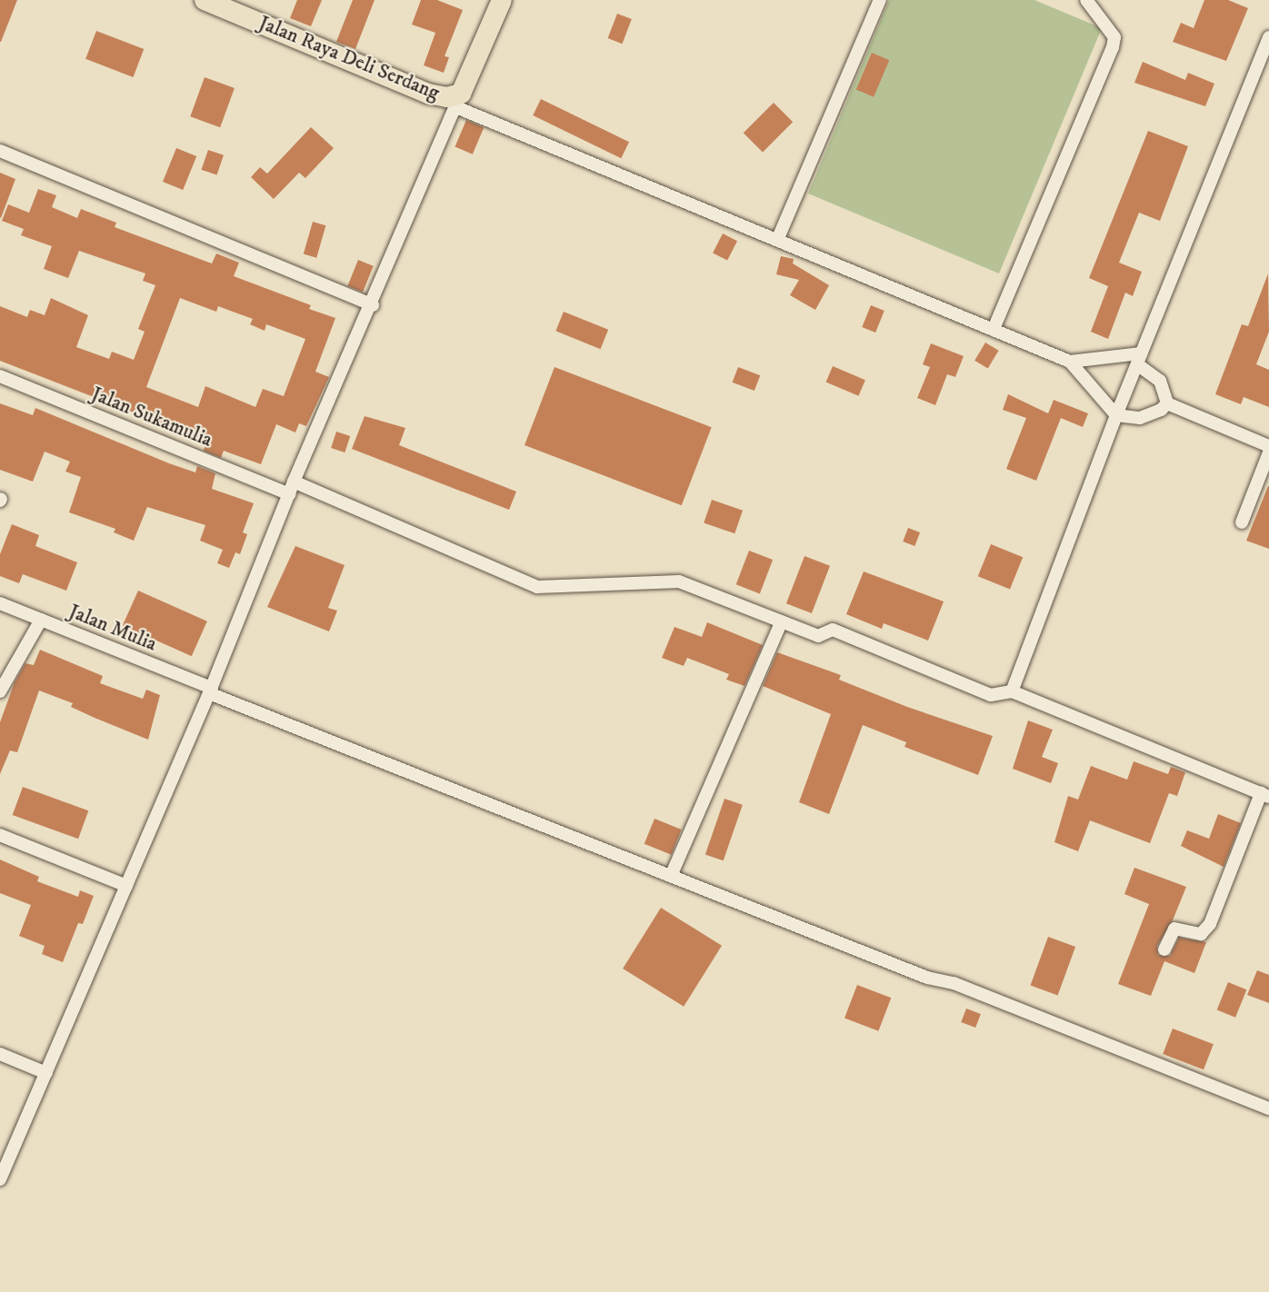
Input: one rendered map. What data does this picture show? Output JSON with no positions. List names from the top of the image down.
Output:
{
  "streets": {
    "main road": ["Jalan Raya Deli Serdang"],
    "street": ["Jalan Sukamulia", "Jalan Mulia"]
  }
}
